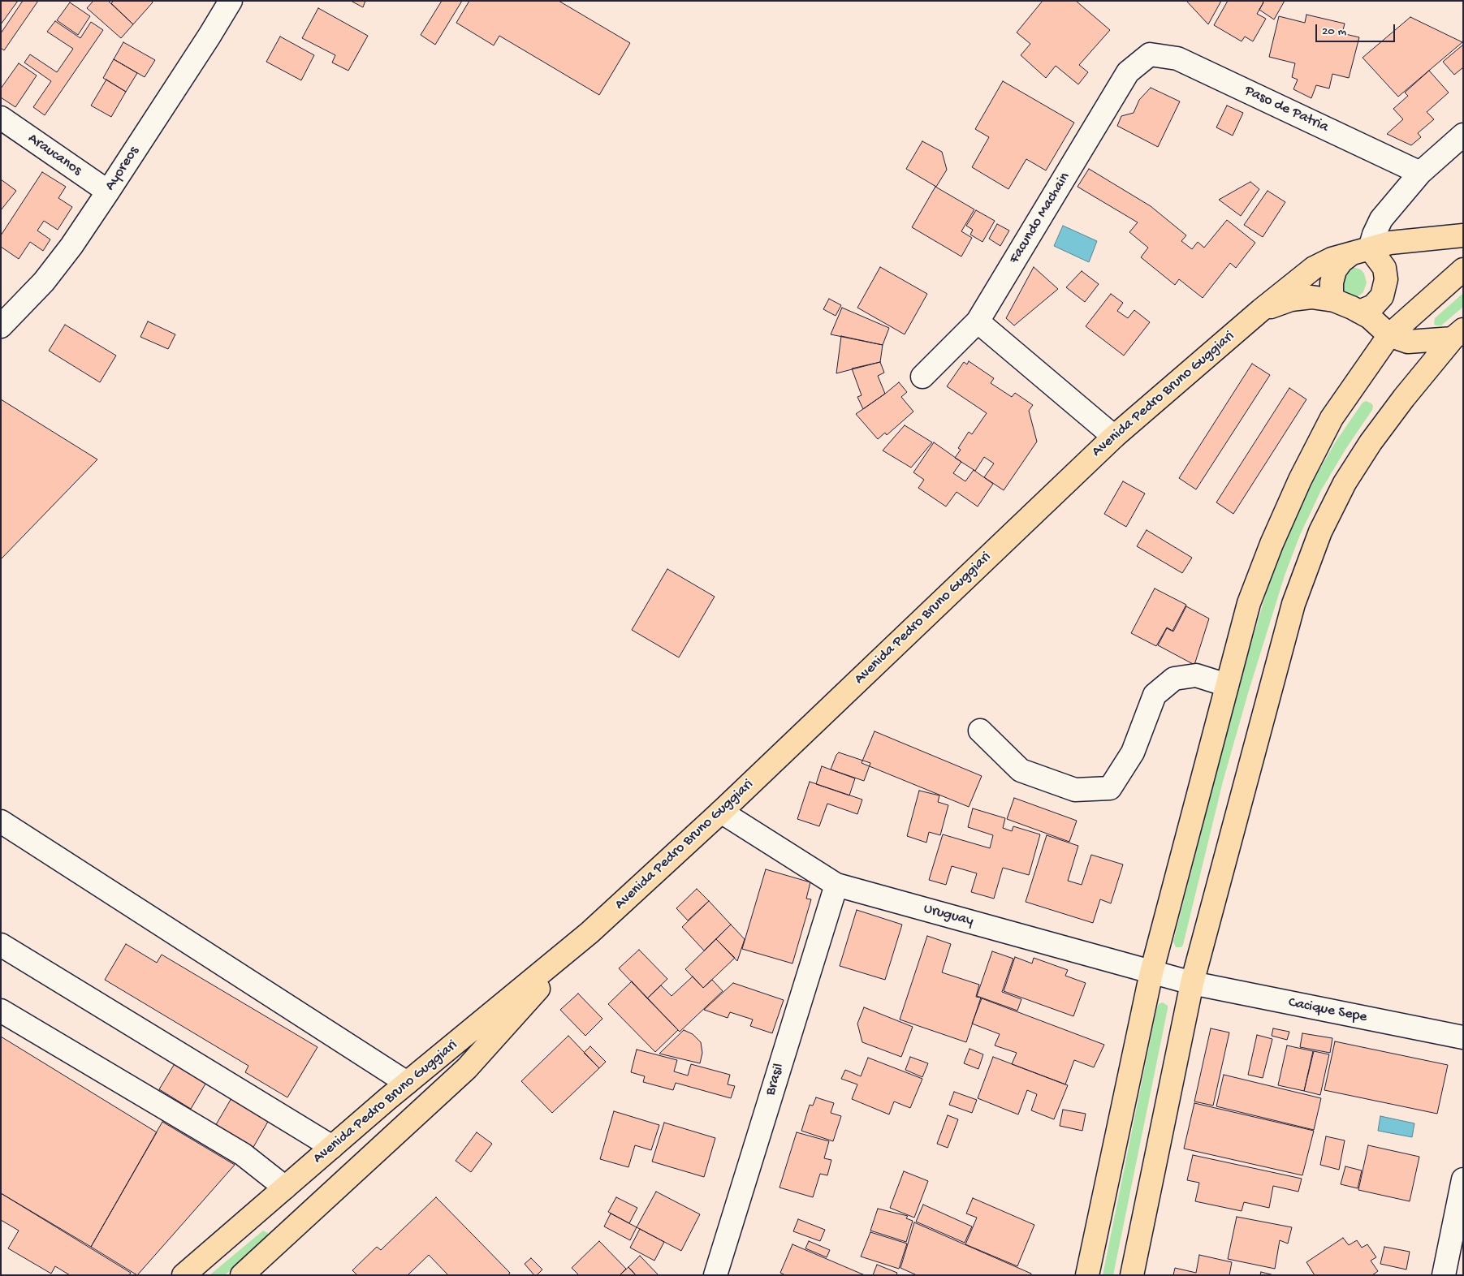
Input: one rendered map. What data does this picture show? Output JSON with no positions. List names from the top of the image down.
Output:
{
  "streets": {
    "main road": ["Avenida Pedro Bruno Guggiari"],
    "street": [
      "Paso de Patria",
      "Araucanos",
      "Ayoreos",
      "Facundo Machain",
      "Uruguay",
      "Cacique Sepe",
      "Brasil"
    ]
  },
  "crossings": [
    ["Paso de Patria", "Facundo Machain"],
    ["Araucanos", "Ayoreos"],
    ["Avenida Pedro Bruno Guggiari", "Uruguay"],
    ["Uruguay", "Cacique Sepe"],
    ["Uruguay", "Brasil"]
  ],
  "scale_bar": "20 m"
}
